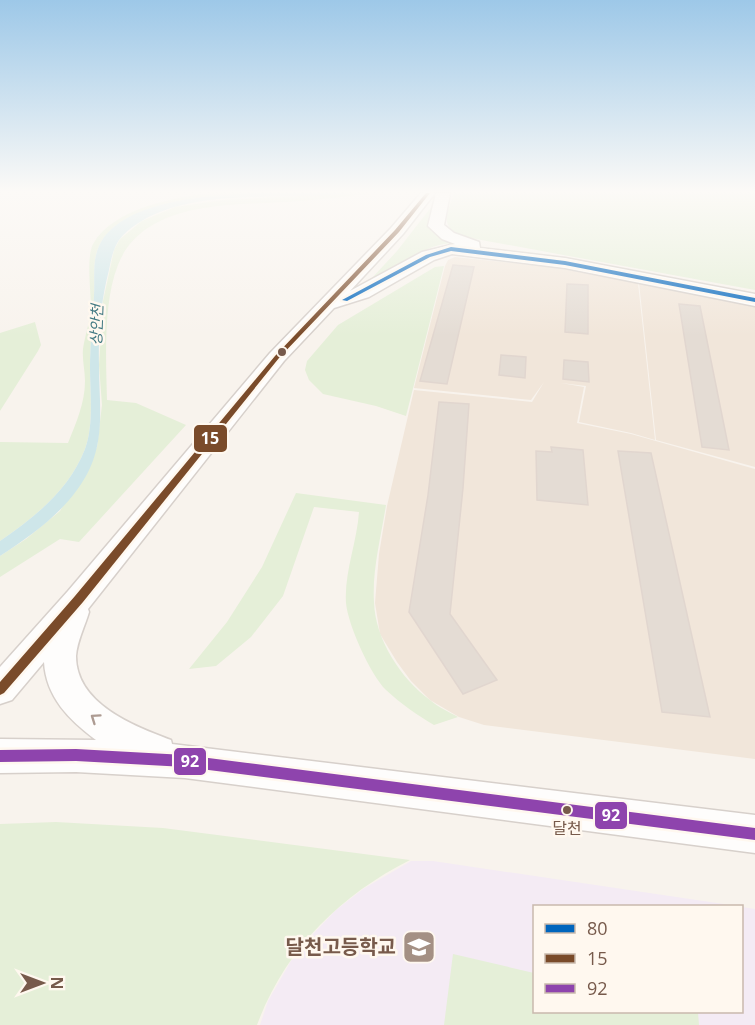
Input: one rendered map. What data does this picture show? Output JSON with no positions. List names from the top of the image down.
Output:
{
  "water": ["상안천"],
  "places": {
    "other": ["달천"],
    "school or university": ["달천고등학교"]
  },
  "lines": ["transit line 15", "transit line 80", "transit line 92"],
  "legend": ["80", "15", "92"],
  "north": "right"
}
